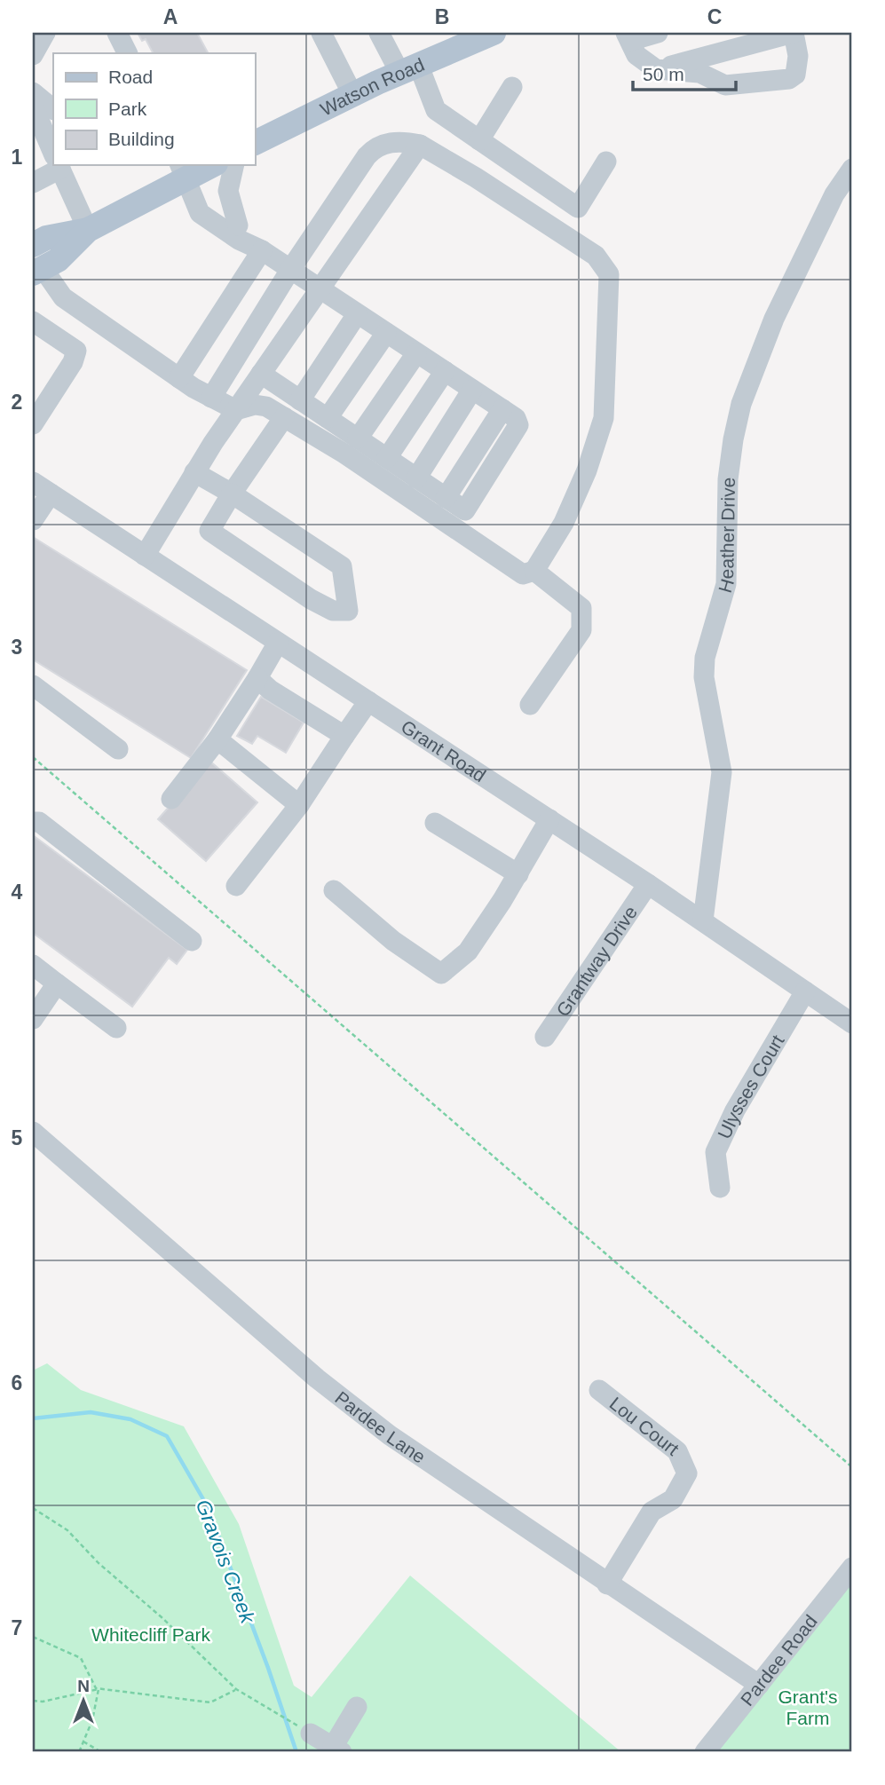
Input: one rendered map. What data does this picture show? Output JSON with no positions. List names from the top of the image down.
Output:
{
  "streets": {
    "main road": ["Watson Road"],
    "street": [
      "Heather Drive",
      "Grant Road",
      "Grantway Drive",
      "Ulysses Court",
      "Pardee Lane",
      "Lou Court",
      "Pardee Road"
    ]
  },
  "crossings": [
    ["Heather Drive", "Grant Road"],
    ["Grant Road", "Grantway Drive"],
    ["Grant Road", "Ulysses Court"],
    ["Pardee Lane", "Lou Court"],
    ["Pardee Lane", "Pardee Road"]
  ],
  "water": ["Gravois Creek"],
  "parks": ["Whitecliff Park", "Grant's Farm"],
  "legend": ["Road", "Park", "Building"],
  "scale_bar": "50 m",
  "north": "top",
  "grid": {
    "columns": ["A", "B", "C"],
    "rows": [
      "1",
      "2",
      "3",
      "4",
      "5",
      "6",
      "7"
    ]
  }
}
